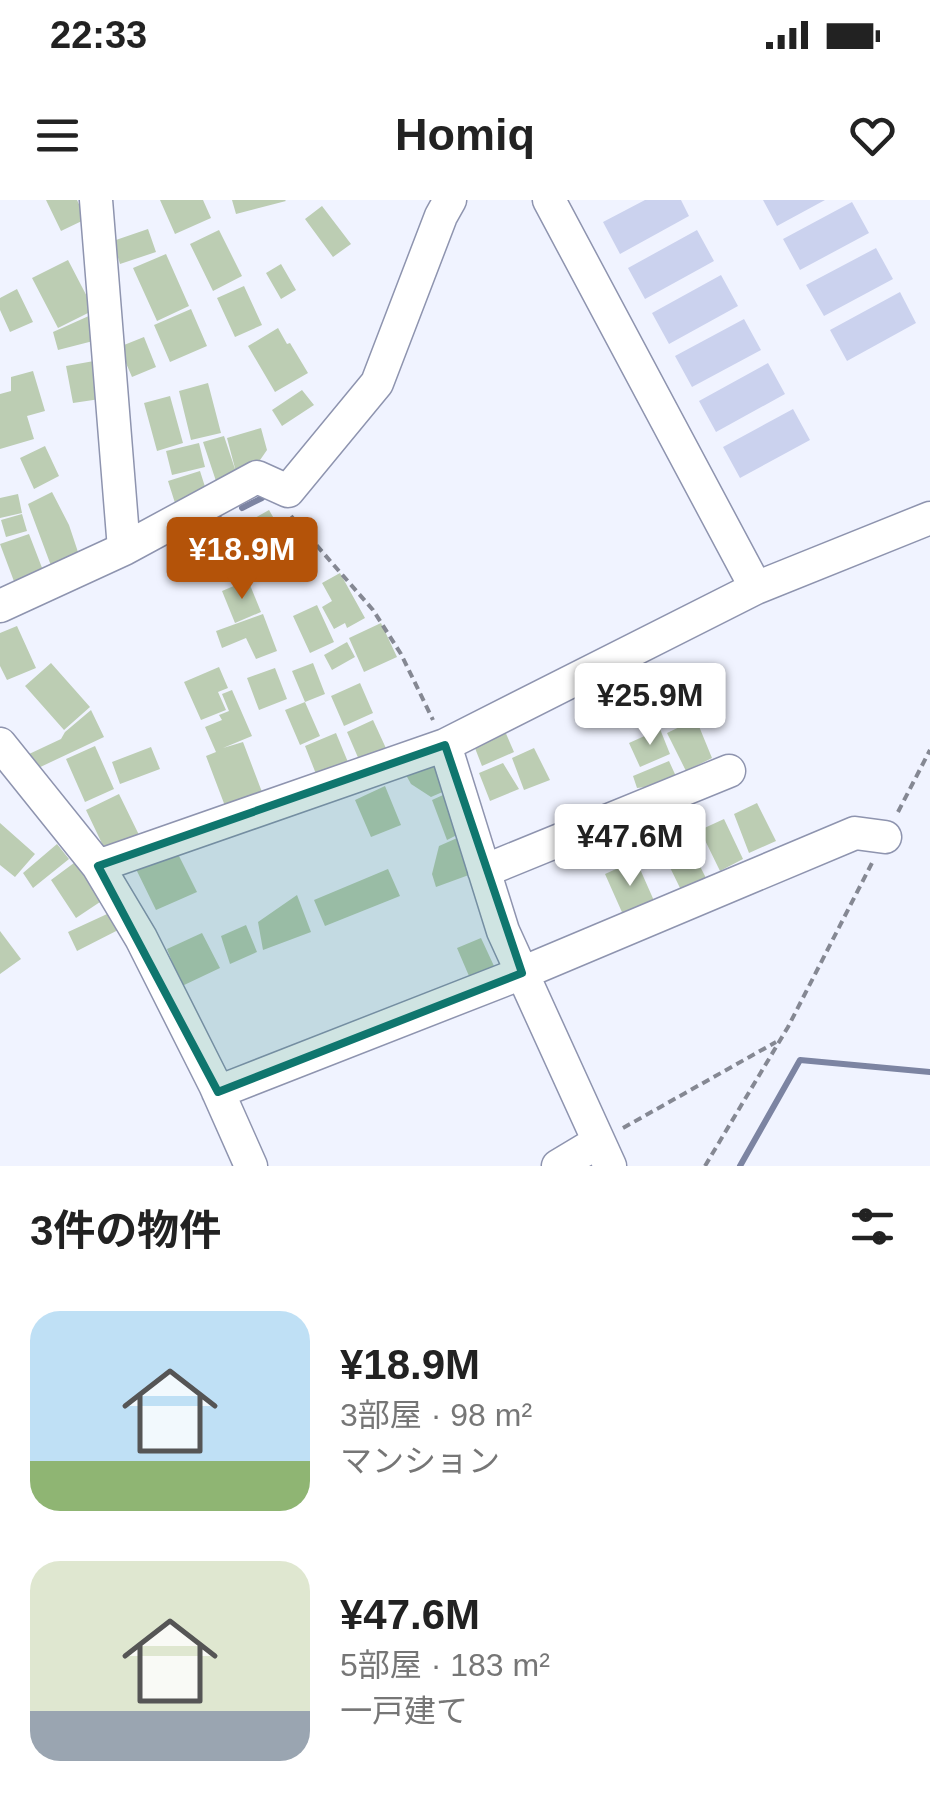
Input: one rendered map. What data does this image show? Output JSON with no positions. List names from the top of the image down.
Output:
{
  "page": {
    "status": "22:33",
    "header": "Homiq",
    "price": ["¥18.9M", "¥25.9M", "¥47.6M"],
    "heading": "3件の物件",
    "list": [
      {
        "name": "¥18.9M",
        "note": "3部屋 · 98 m² · マンション"
      },
      {
        "name": "¥47.6M",
        "note": "5部屋 · 183 m² · 一戸建て"
      }
    ]
  }
}
